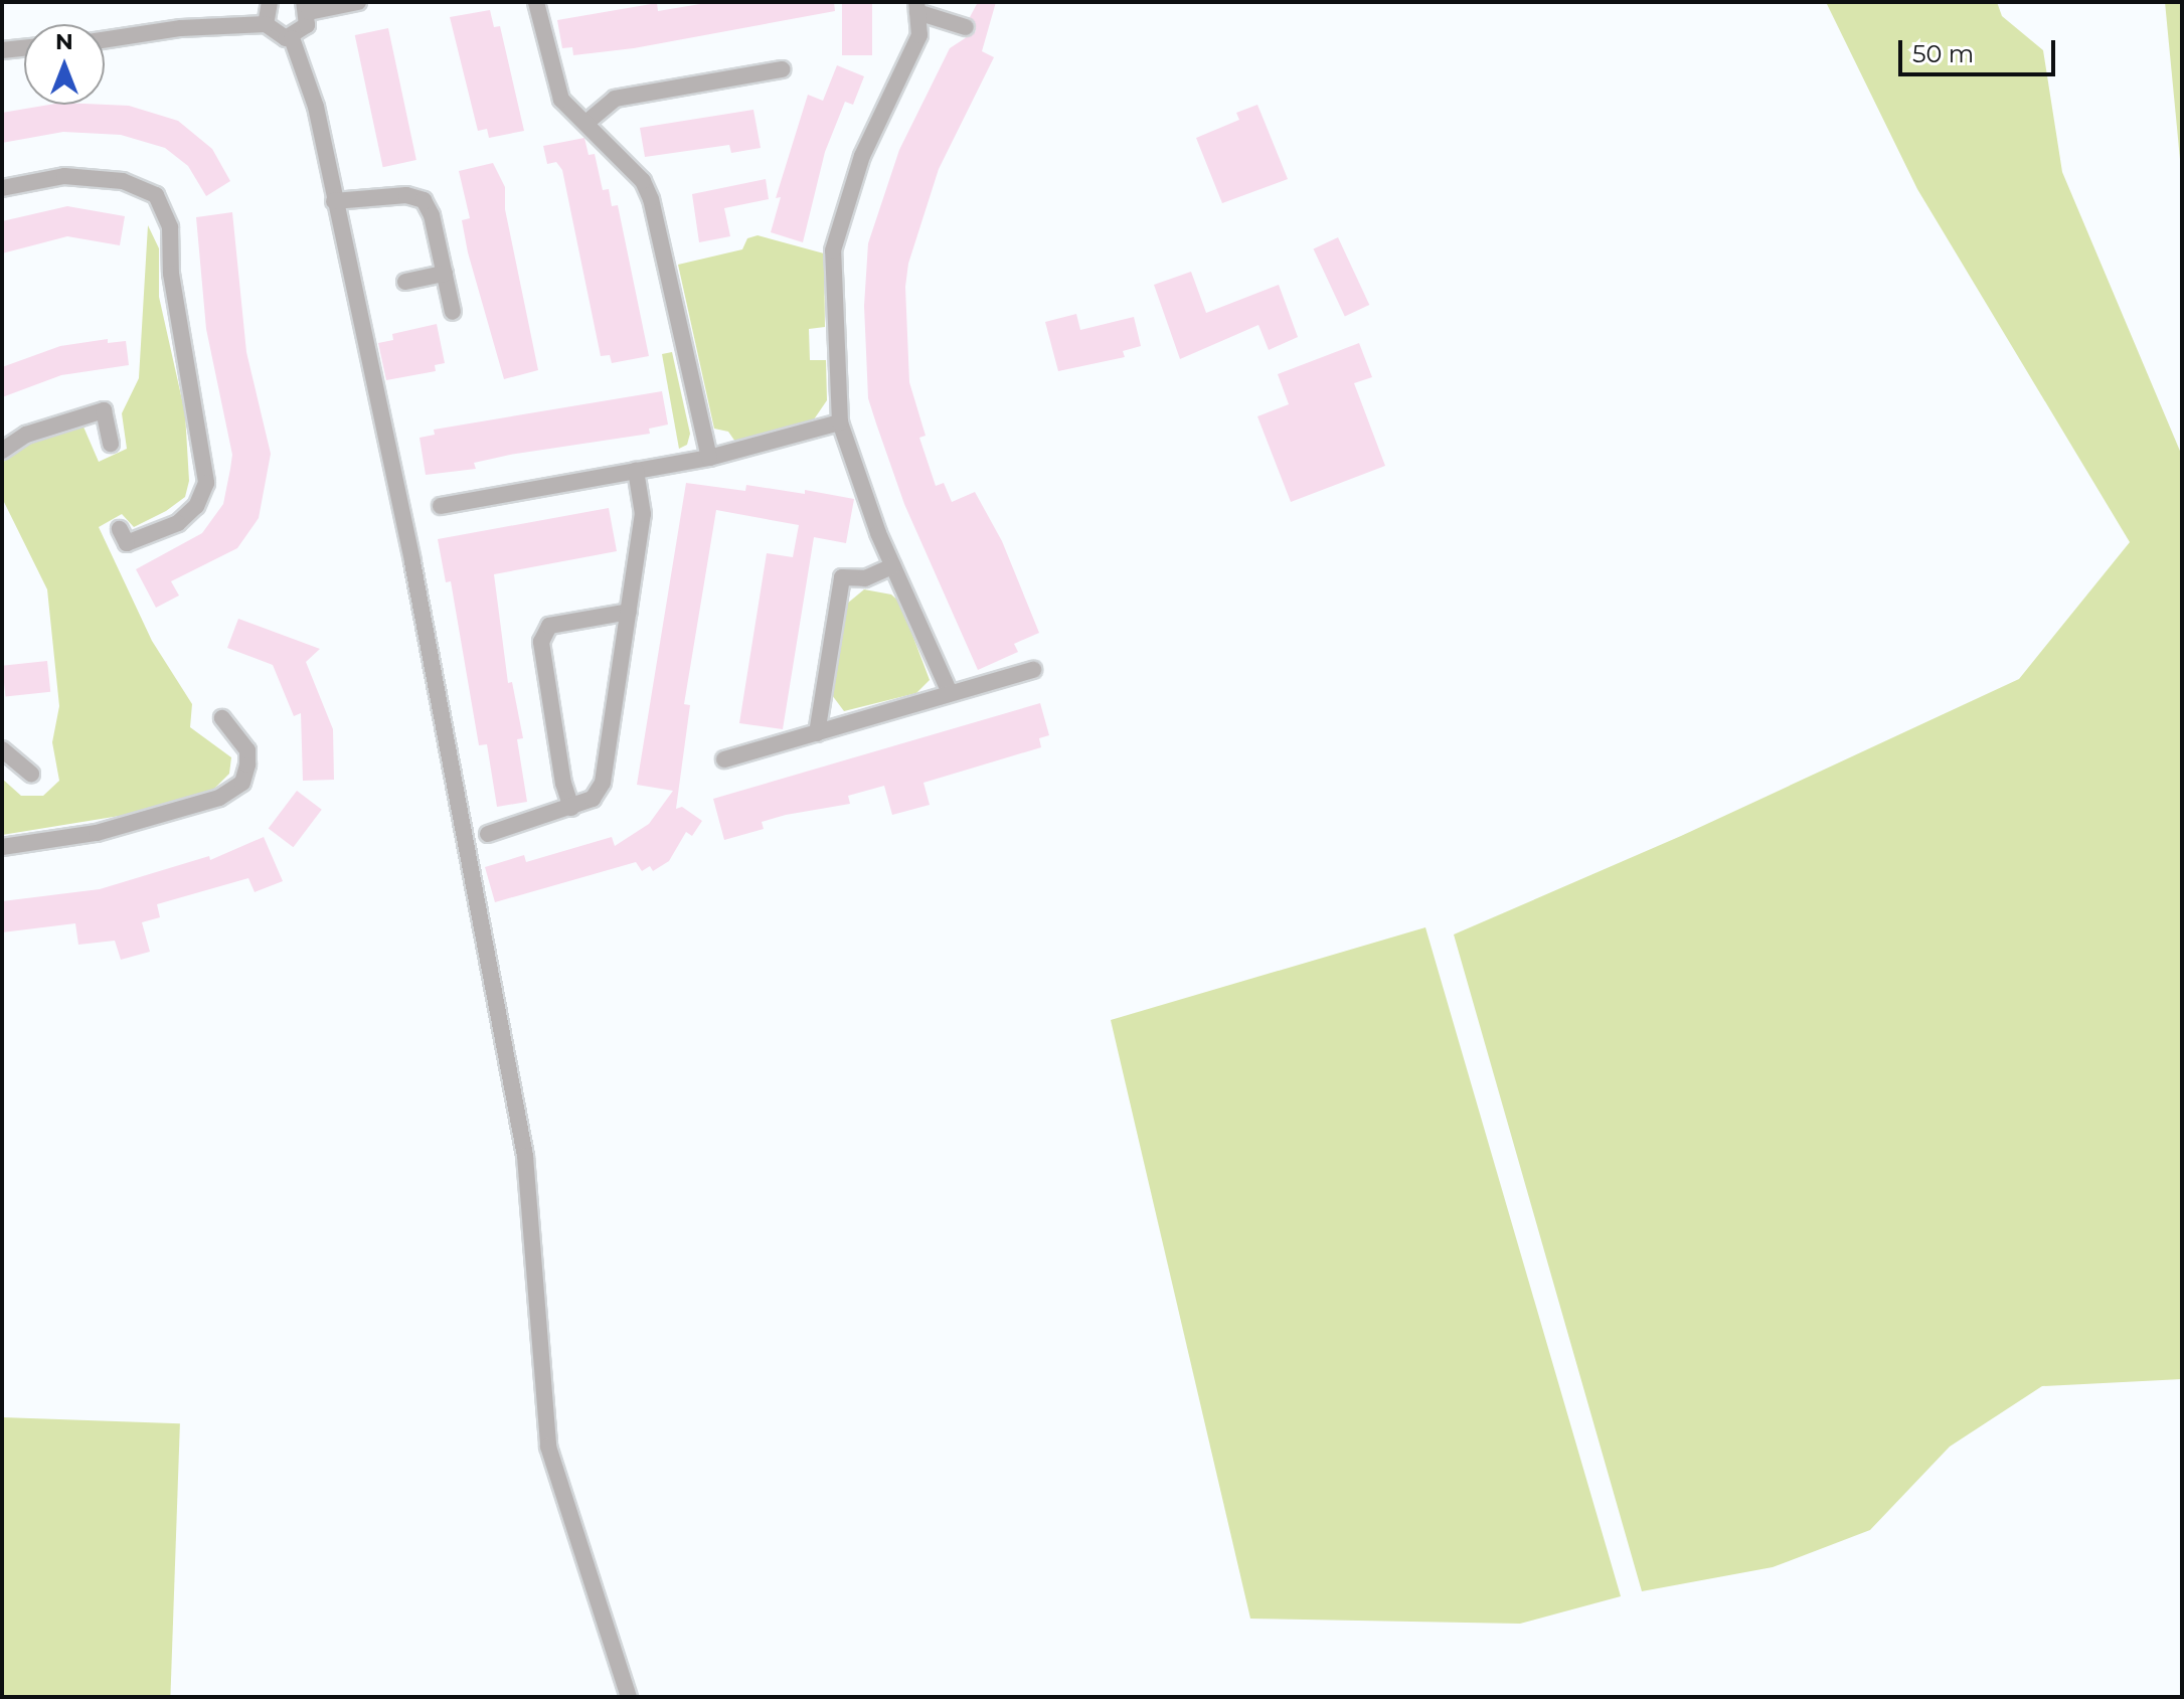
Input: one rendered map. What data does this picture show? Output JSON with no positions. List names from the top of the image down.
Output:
{
  "scale_bar": "50 m",
  "north": "top"
}
